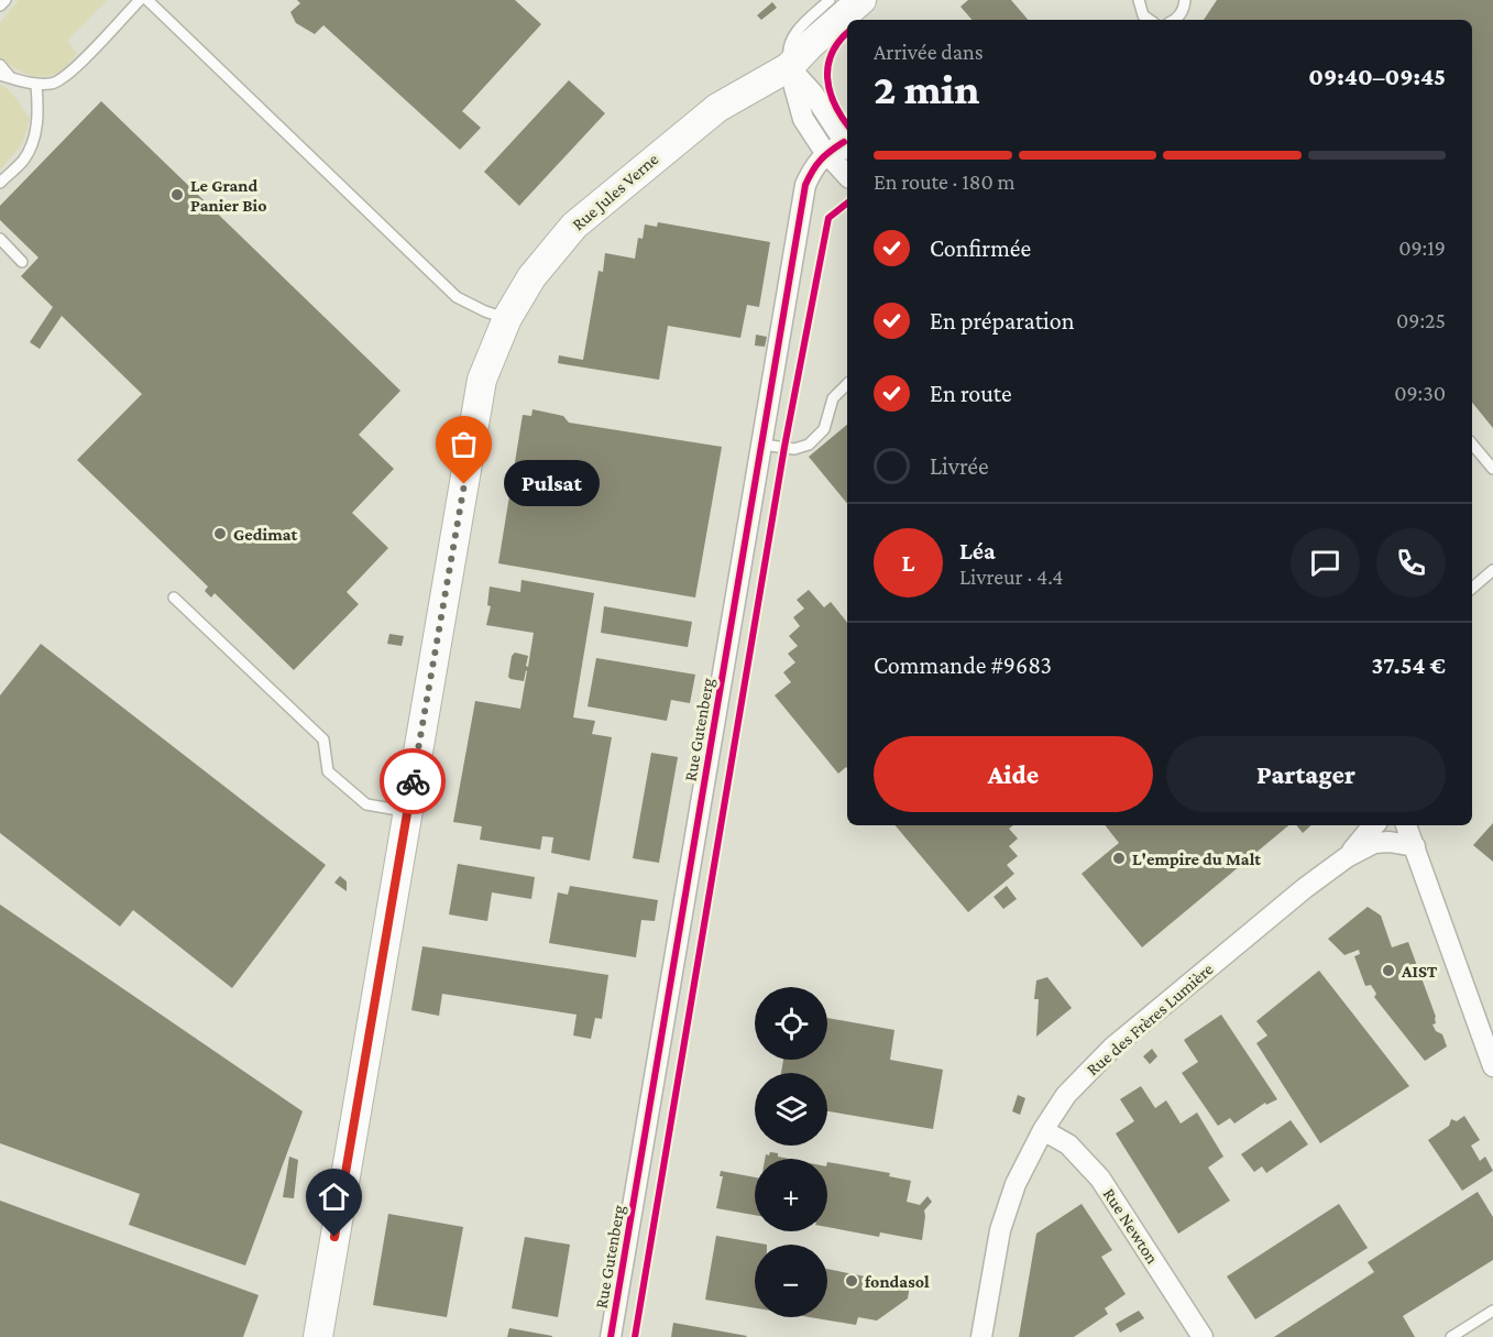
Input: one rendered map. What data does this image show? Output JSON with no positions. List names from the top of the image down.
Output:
{
  "streets": {
    "main road": ["Rue Jules Verne"],
    "street": ["Rue Gutenberg", "Rue des Frères Lumière", "Rue Newton"]
  },
  "crossings": [
    ["Rue des Frères Lumière", "Rue Newton"]
  ],
  "places": [
    "Le Grand Panier Bio",
    "Pulsat",
    "Gedimat",
    "L'empire du Malt",
    "AIST",
    "fondasol"
  ],
  "page": {
    "heading": ["2 min", "Arrivée dans", "09:40–09:45"],
    "panel": [
      "Léa",
      "Livreur · 4.4",
      "Commande #9683",
      "37.54 €"
    ],
    "bar": "En route · 180 m",
    "list": [
      ["Confirmée", "09:19"],
      ["En préparation", "09:25"],
      ["En route", "09:30"],
      "Livrée"
    ],
    "bubble": "Pulsat",
    "round": "L",
    "buttons": ["Aide", "Partager"],
    "map_buttons": ["+", "−"]
  }
}
